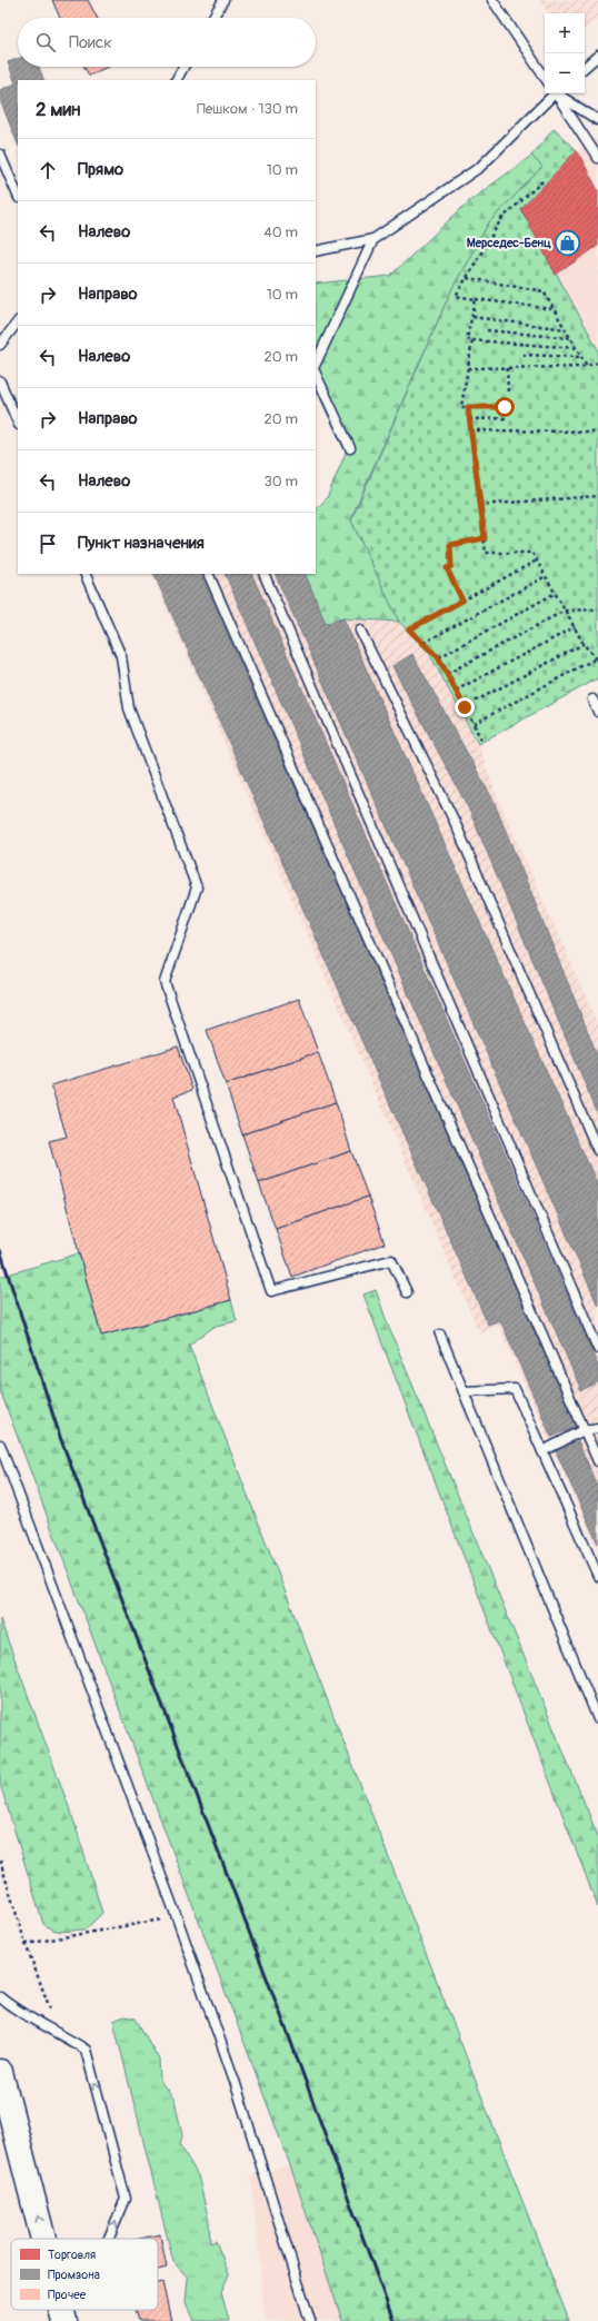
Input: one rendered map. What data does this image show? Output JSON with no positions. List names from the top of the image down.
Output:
{
  "places": {
    "shop": ["Мерседес-Бенц"]
  },
  "legend": ["Торговля", "Промзона", "Прочее"],
  "page": {
    "map_buttons": ["+", "−"],
    "search": "Поиск",
    "heading": ["2 мин", "Пешком · 130 m"],
    "list": [
      ["Прямо", "10 m"],
      ["Налево", "40 m"],
      ["Направо", "10 m"],
      ["Налево", "20 m"],
      ["Направо", "20 m"],
      ["Налево", "30 m"],
      "Пункт назначения"
    ]
  }
}
